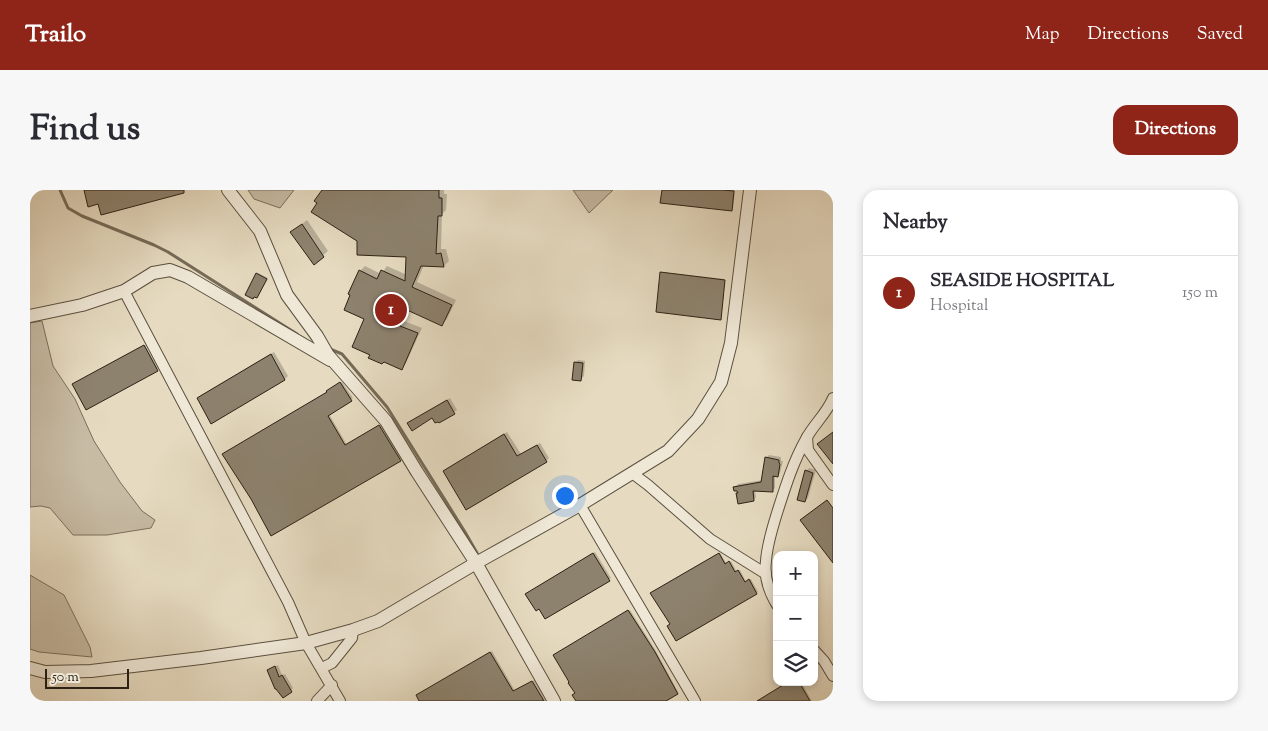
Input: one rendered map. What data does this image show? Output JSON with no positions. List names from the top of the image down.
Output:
{
  "scale_bar": "50 m",
  "page": {
    "header": "Trailo",
    "nav": ["Map", "Directions", "Saved"],
    "title": "Find us",
    "buttons": "Directions",
    "heading": "Nearby",
    "list": [
      {
        "mark": "1",
        "name": "SEASIDE HOSPITAL",
        "note": "Hospital",
        "value": "150 m"
      }
    ],
    "pins": "1",
    "map_buttons": ["+", "−"],
    "scale": "50 m"
  }
}
